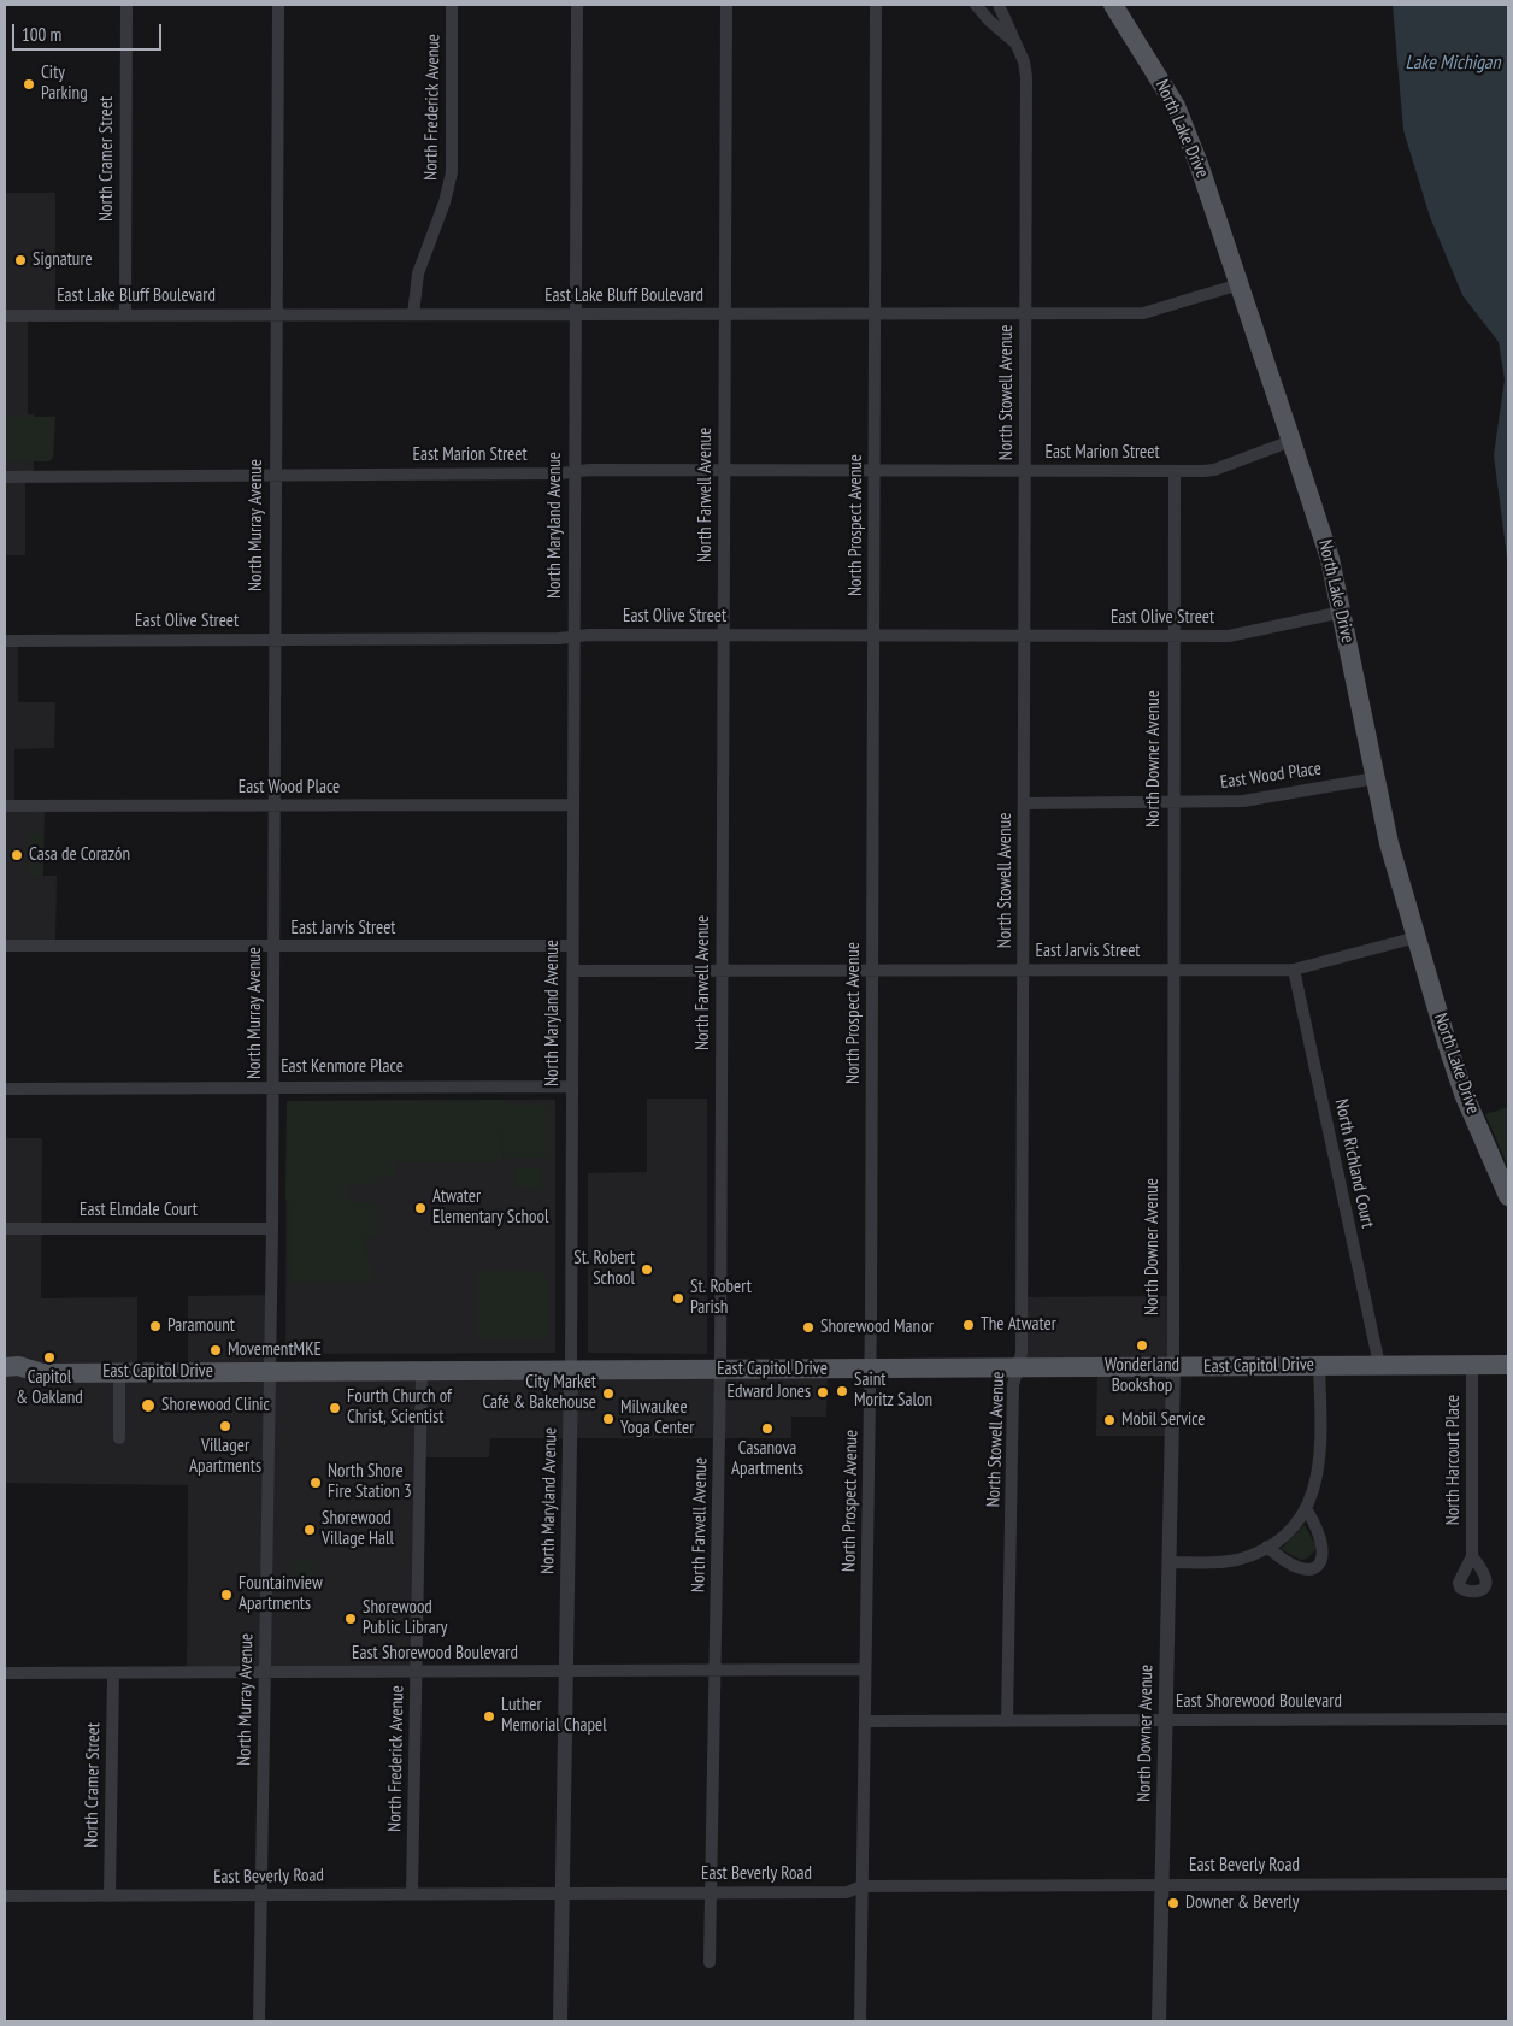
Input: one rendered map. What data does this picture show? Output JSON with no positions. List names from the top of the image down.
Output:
{
  "streets": {
    "main road": ["North Lake Drive", "East Capitol Drive"],
    "street": [
      "North Frederick Avenue",
      "North Cramer Street",
      "East Lake Bluff Boulevard",
      "North Stowell Avenue",
      "East Marion Street",
      "North Farwell Avenue",
      "North Murray Avenue",
      "North Maryland Avenue",
      "North Prospect Avenue",
      "East Olive Street",
      "North Downer Avenue",
      "East Wood Place",
      "East Jarvis Street",
      "East Kenmore Place",
      "North Richland Court",
      "East Elmdale Court",
      "North Harcourt Place",
      "East Shorewood Boulevard",
      "East Beverly Road"
    ]
  },
  "crossings": [
    ["North Frederick Avenue", "East Lake Bluff Boulevard"],
    ["North Frederick Avenue", "East Capitol Drive"],
    ["North Frederick Avenue", "East Shorewood Boulevard"],
    ["North Frederick Avenue", "East Beverly Road"],
    ["North Lake Drive", "East Lake Bluff Boulevard"],
    ["North Lake Drive", "East Marion Street"],
    ["North Lake Drive", "East Olive Street"],
    ["North Lake Drive", "East Wood Place"],
    ["North Lake Drive", "East Jarvis Street"],
    ["North Cramer Street", "East Lake Bluff Boulevard"],
    ["North Cramer Street", "East Shorewood Boulevard"],
    ["North Cramer Street", "East Beverly Road"],
    ["East Lake Bluff Boulevard", "North Stowell Avenue"],
    ["East Lake Bluff Boulevard", "North Farwell Avenue"],
    ["East Lake Bluff Boulevard", "North Murray Avenue"],
    ["East Lake Bluff Boulevard", "North Maryland Avenue"],
    ["East Lake Bluff Boulevard", "North Prospect Avenue"],
    ["North Stowell Avenue", "East Marion Street"],
    ["North Stowell Avenue", "East Olive Street"],
    ["North Stowell Avenue", "East Wood Place"],
    ["North Stowell Avenue", "East Jarvis Street"],
    ["North Stowell Avenue", "East Capitol Drive"],
    ["North Stowell Avenue", "East Shorewood Boulevard"],
    ["East Marion Street", "North Farwell Avenue"],
    ["East Marion Street", "North Murray Avenue"],
    ["East Marion Street", "North Maryland Avenue"],
    ["East Marion Street", "North Prospect Avenue"],
    ["East Marion Street", "North Downer Avenue"],
    ["North Farwell Avenue", "East Olive Street"],
    ["North Farwell Avenue", "East Jarvis Street"],
    ["North Farwell Avenue", "East Capitol Drive"],
    ["North Farwell Avenue", "East Shorewood Boulevard"],
    ["North Farwell Avenue", "East Beverly Road"],
    ["North Murray Avenue", "East Olive Street"],
    ["North Murray Avenue", "East Wood Place"],
    ["North Murray Avenue", "East Jarvis Street"],
    ["North Murray Avenue", "East Kenmore Place"],
    ["North Murray Avenue", "East Elmdale Court"],
    ["North Murray Avenue", "East Capitol Drive"],
    ["North Murray Avenue", "East Shorewood Boulevard"],
    ["North Murray Avenue", "East Beverly Road"],
    ["North Maryland Avenue", "East Olive Street"],
    ["North Maryland Avenue", "East Wood Place"],
    ["North Maryland Avenue", "East Jarvis Street"],
    ["North Maryland Avenue", "East Kenmore Place"],
    ["North Maryland Avenue", "East Capitol Drive"],
    ["North Maryland Avenue", "East Shorewood Boulevard"],
    ["North Maryland Avenue", "East Beverly Road"],
    ["North Prospect Avenue", "East Olive Street"],
    ["North Prospect Avenue", "East Jarvis Street"],
    ["North Prospect Avenue", "East Capitol Drive"],
    ["North Prospect Avenue", "East Shorewood Boulevard"],
    ["North Prospect Avenue", "East Beverly Road"],
    ["East Olive Street", "North Downer Avenue"],
    ["North Downer Avenue", "East Wood Place"],
    ["North Downer Avenue", "East Jarvis Street"],
    ["North Downer Avenue", "East Capitol Drive"],
    ["North Downer Avenue", "East Shorewood Boulevard"],
    ["North Downer Avenue", "East Beverly Road"],
    ["East Jarvis Street", "North Richland Court"],
    ["North Richland Court", "East Capitol Drive"],
    ["East Capitol Drive", "North Harcourt Place"]
  ],
  "water": ["Lake Michigan"],
  "places": [
    "City Parking",
    "Signature",
    "Casa de Corazón",
    "Atwater Elementary School",
    "St. Robert School",
    "St. Robert Parish",
    "The Atwater",
    "Paramount",
    "Shorewood Manor",
    "Wonderland Bookshop",
    "MovementMKE",
    "Capitol & Oakland",
    "Saint Moritz Salon",
    "Edward Jones",
    "City Market Café & Bakehouse",
    "Shorewood Clinic",
    "Fourth Church of Christ, Scientist",
    "Milwaukee Yoga Center",
    "Mobil Service",
    "Villager Apartments",
    "Casanova Apartments",
    "North Shore Fire Station 3",
    "Shorewood Village Hall",
    "Fountainview Apartments",
    "Shorewood Public Library",
    "Luther Memorial Chapel",
    "Downer & Beverly"
  ],
  "scale_bar": "100 m"
}
